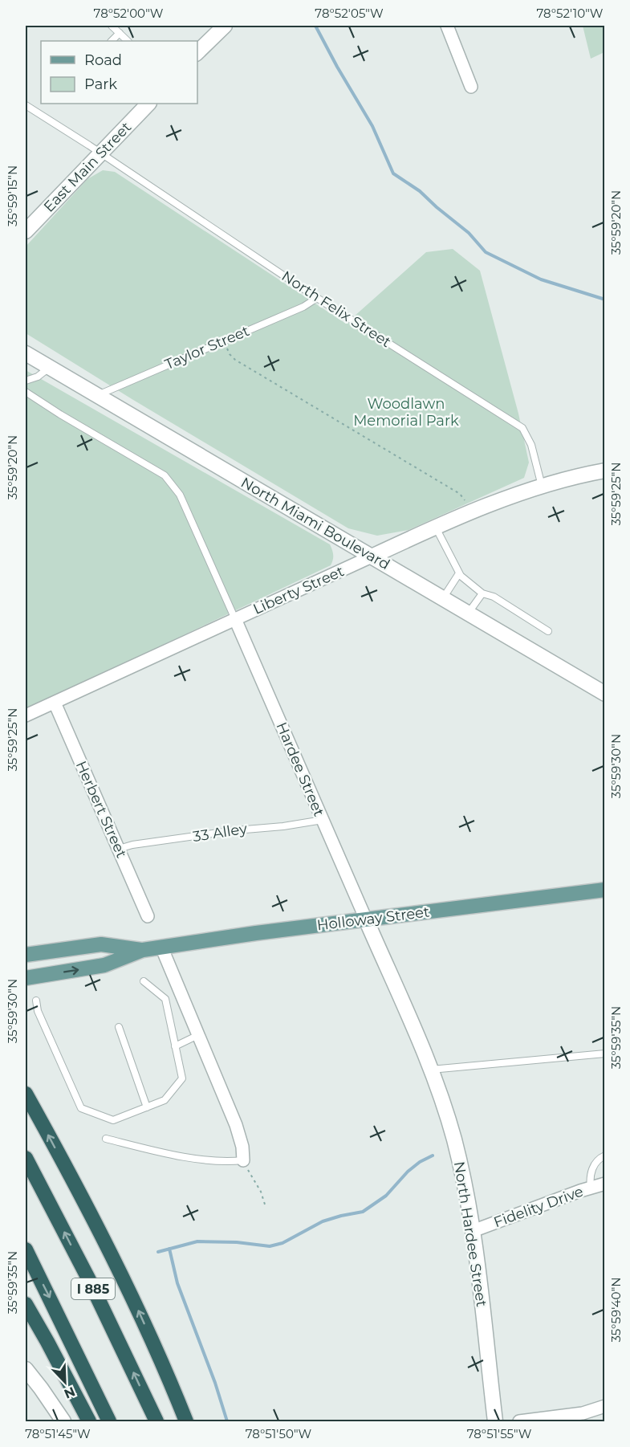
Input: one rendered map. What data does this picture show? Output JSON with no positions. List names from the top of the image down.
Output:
{
  "streets": {
    "highway": ["I 885"],
    "main road": ["Holloway Street"],
    "street": [
      "East Main Street",
      "North Miami Boulevard",
      "Liberty Street",
      "Hardee Street",
      "Herbert Street",
      "Fidelity Drive",
      "North Hardee Street"
    ],
    "lane": ["North Felix Street", "Taylor Street", "33 Alley"]
  },
  "crossings": [
    ["East Main Street", "North Felix Street"],
    ["North Felix Street", "Taylor Street"],
    ["North Felix Street", "Liberty Street"],
    ["Taylor Street", "North Miami Boulevard"],
    ["North Miami Boulevard", "Liberty Street"],
    ["Liberty Street", "Hardee Street"],
    ["Liberty Street", "Herbert Street"],
    ["Hardee Street", "33 Alley"],
    ["Hardee Street", "Holloway Street"],
    ["Hardee Street", "North Hardee Street"],
    ["Herbert Street", "33 Alley"],
    ["Holloway Street", "North Hardee Street"],
    ["Fidelity Drive", "North Hardee Street"]
  ],
  "parks": ["Woodlawn Memorial Park"],
  "legend": ["Road", "Park"],
  "north": "bottom right",
  "coordinates": [
    "78°52'00\"W",
    "78°52'05\"W",
    "78°52'10\"W",
    "35°59'15\"N",
    "35°59'20\"N",
    "35°59'25\"N",
    "35°59'30\"N",
    "35°59'35\"N",
    "35°59'40\"N",
    "78°51'45\"W",
    "78°51'50\"W",
    "78°51'55\"W"
  ]
}
